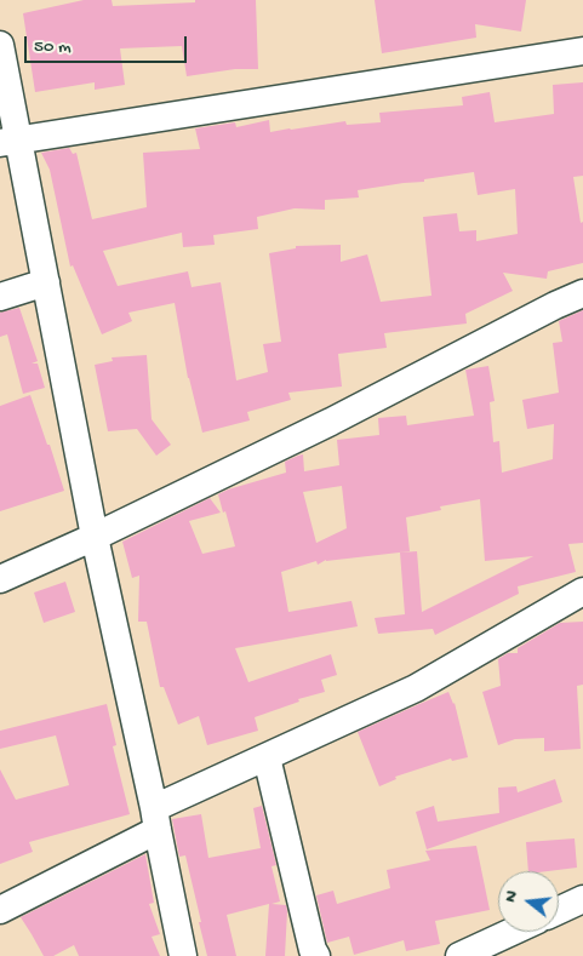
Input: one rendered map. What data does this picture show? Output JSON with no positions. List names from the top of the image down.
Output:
{
  "scale_bar": "50 m",
  "north": "left"
}
